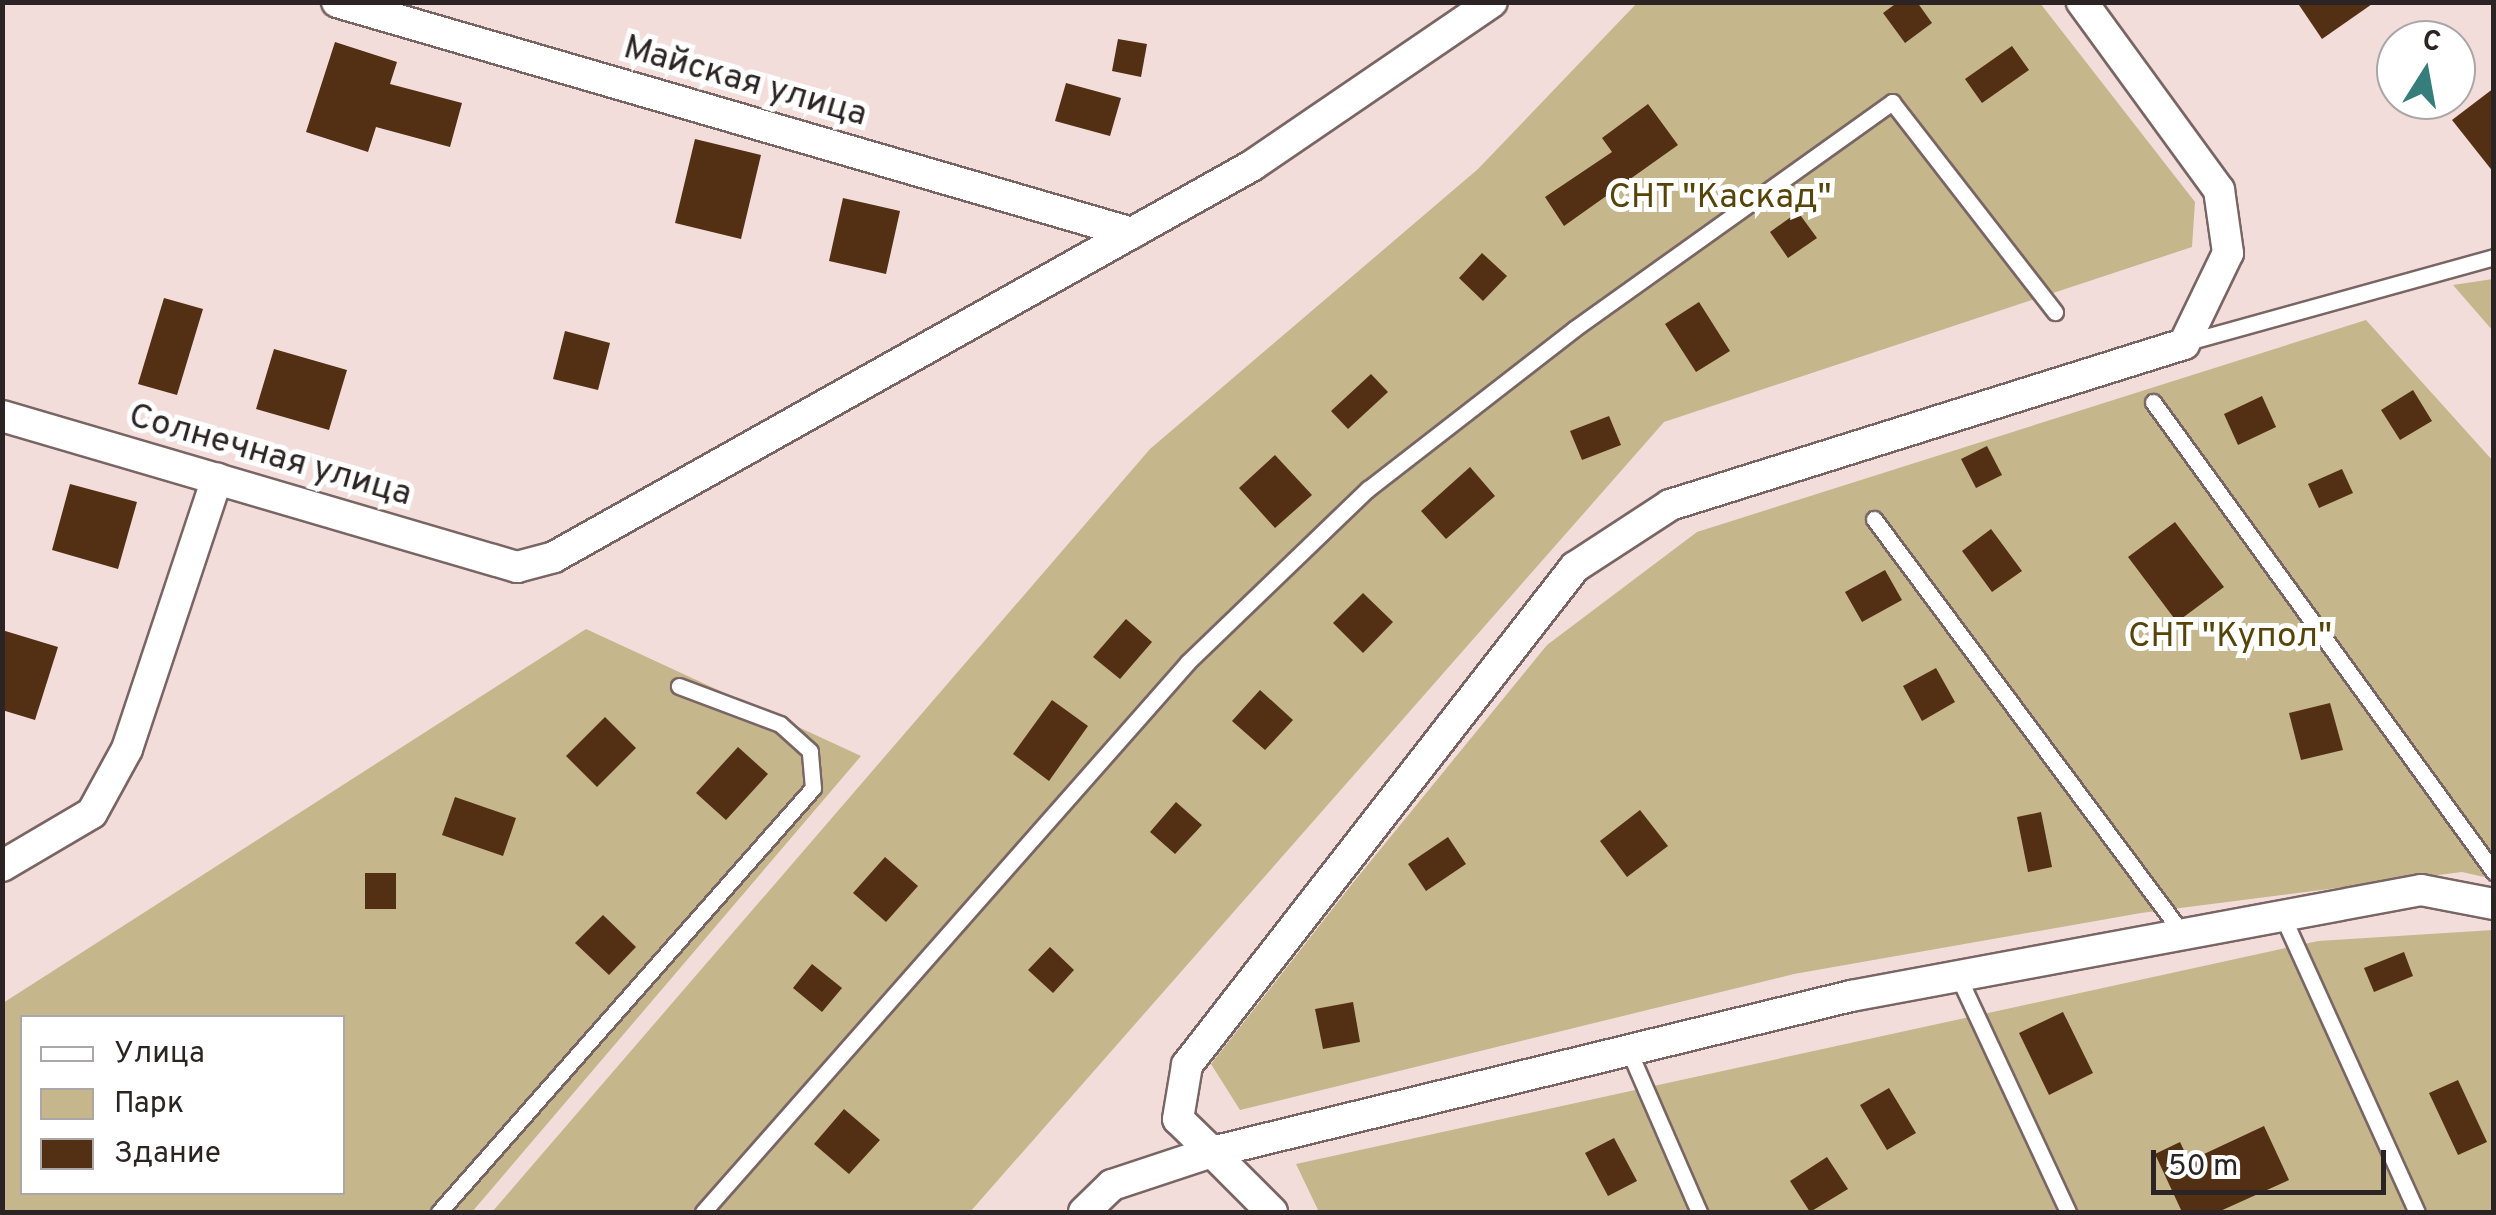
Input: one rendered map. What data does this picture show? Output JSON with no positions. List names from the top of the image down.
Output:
{
  "streets": {
    "street": ["Майская улица", "Солнечная улица"]
  },
  "crossings": [
    ["Майская улица", "Солнечная улица"]
  ],
  "parks": ["СНТ \"Каскад\"", "СНТ \"Купол\""],
  "legend": ["Улица", "Парк", "Здание"],
  "scale_bar": "50 m",
  "north": "top"
}
